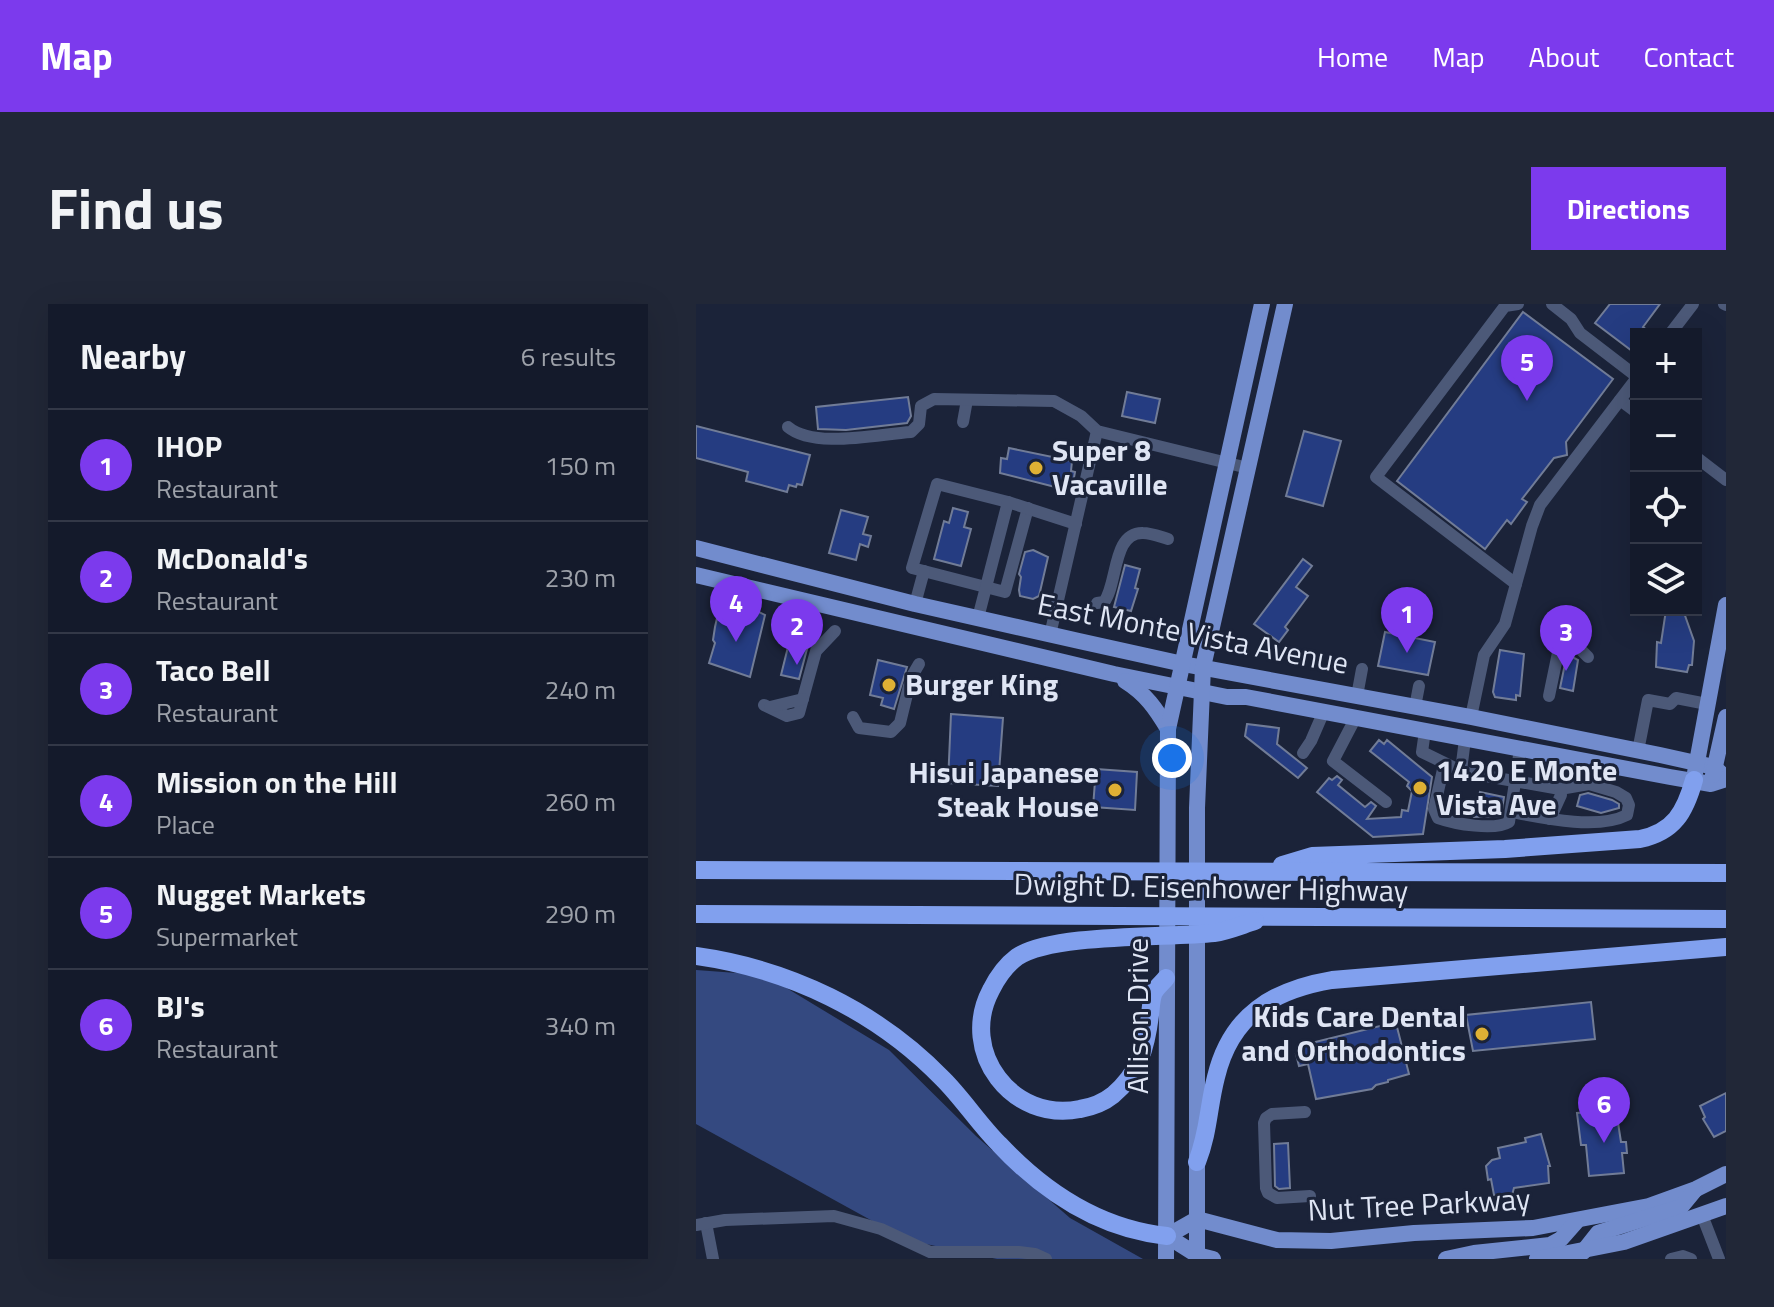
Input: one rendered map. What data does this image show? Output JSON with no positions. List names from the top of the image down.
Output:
{
  "streets": {
    "highway": ["Dwight D. Eisenhower Highway"],
    "main road": ["East Monte Vista Avenue", "Allison Drive", "Nut Tree Parkway"]
  },
  "crossings": [
    ["East Monte Vista Avenue", "Allison Drive"],
    ["Allison Drive", "Nut Tree Parkway"]
  ],
  "places": [
    "Super 8 Vacaville",
    "Burger King",
    "1420 E Monte Vista Ave",
    "Hisui Japanese Steak House",
    "Kids Care Dental and Orthodontics"
  ],
  "page": {
    "header": "Map",
    "nav": [
      "Home",
      "Map",
      "About",
      "Contact"
    ],
    "title": "Find us",
    "buttons": "Directions",
    "heading": ["Nearby", "6 results"],
    "map_buttons": ["+", "−"],
    "pins": [
      "5",
      "4",
      "1",
      "2",
      "3",
      "6"
    ],
    "list": [
      {
        "mark": "1",
        "name": "IHOP",
        "note": "Restaurant",
        "value": "150 m"
      },
      {
        "mark": "2",
        "name": "McDonald's",
        "note": "Restaurant",
        "value": "230 m"
      },
      {
        "mark": "3",
        "name": "Taco Bell",
        "note": "Restaurant",
        "value": "240 m"
      },
      {
        "mark": "4",
        "name": "Mission on the Hill",
        "note": "Place",
        "value": "260 m"
      },
      {
        "mark": "5",
        "name": "Nugget Markets",
        "note": "Supermarket",
        "value": "290 m"
      },
      {
        "mark": "6",
        "name": "BJ's",
        "note": "Restaurant",
        "value": "340 m"
      }
    ]
  }
}
